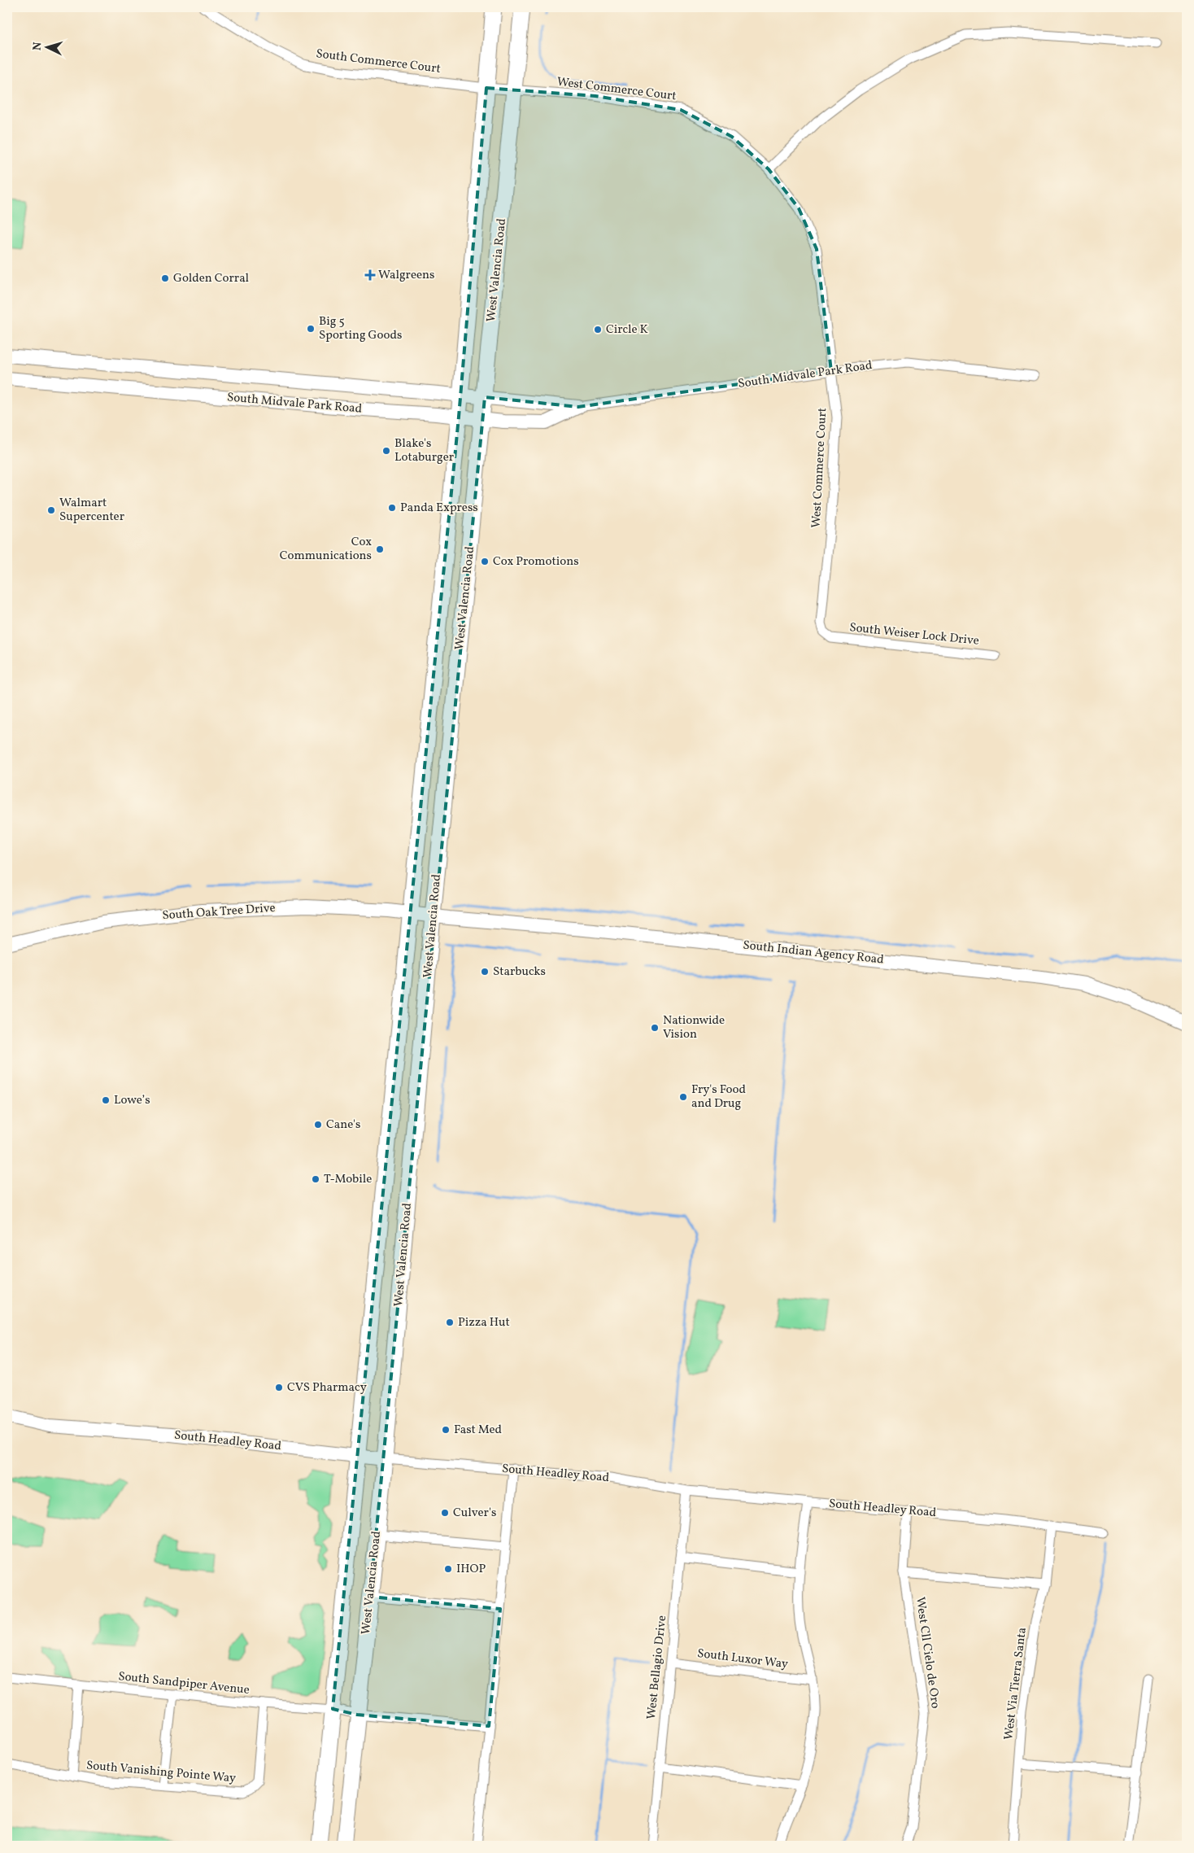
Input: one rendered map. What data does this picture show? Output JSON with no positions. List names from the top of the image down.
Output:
{
  "streets": {
    "main road": ["West Valencia Road"],
    "street": [
      "South Commerce Court",
      "West Commerce Court",
      "South Midvale Park Road",
      "South Weiser Lock Drive",
      "South Oak Tree Drive",
      "South Indian Agency Road",
      "South Headley Road",
      "West Cll Cielo de Oro",
      "South Luxor Way",
      "West Bellagio Drive",
      "South Sandpiper Avenue",
      "West Via Tierra Santa",
      "South Vanishing Pointe Way"
    ]
  },
  "crossings": [
    ["South Commerce Court", "West Commerce Court"],
    ["South Commerce Court", "West Valencia Road"],
    ["West Commerce Court", "West Valencia Road"],
    ["West Commerce Court", "South Midvale Park Road"],
    ["West Commerce Court", "South Weiser Lock Drive"],
    ["West Valencia Road", "South Midvale Park Road"],
    ["West Valencia Road", "South Oak Tree Drive"],
    ["West Valencia Road", "South Indian Agency Road"],
    ["West Valencia Road", "South Headley Road"],
    ["West Valencia Road", "South Sandpiper Avenue"],
    ["South Oak Tree Drive", "South Indian Agency Road"],
    ["South Headley Road", "West Cll Cielo de Oro"],
    ["South Headley Road", "West Bellagio Drive"],
    ["South Headley Road", "West Via Tierra Santa"],
    ["South Luxor Way", "West Bellagio Drive"],
    ["South Sandpiper Avenue", "South Vanishing Pointe Way"]
  ],
  "places": {
    "health": ["Walgreens"],
    "other": [
      "Golden Corral",
      "Big 5 Sporting Goods",
      "Circle K",
      "Blake's Lotaburger",
      "Panda Express",
      "Walmart Supercenter",
      "Cox Communications",
      "Cox Promotions",
      "Starbucks",
      "Nationwide Vision",
      "Fry's Food and Drug",
      "Lowe’s",
      "Cane's",
      "T-Mobile",
      "Pizza Hut",
      "CVS Pharmacy",
      "Fast Med",
      "Culver's",
      "IHOP"
    ]
  },
  "north": "left"
}
